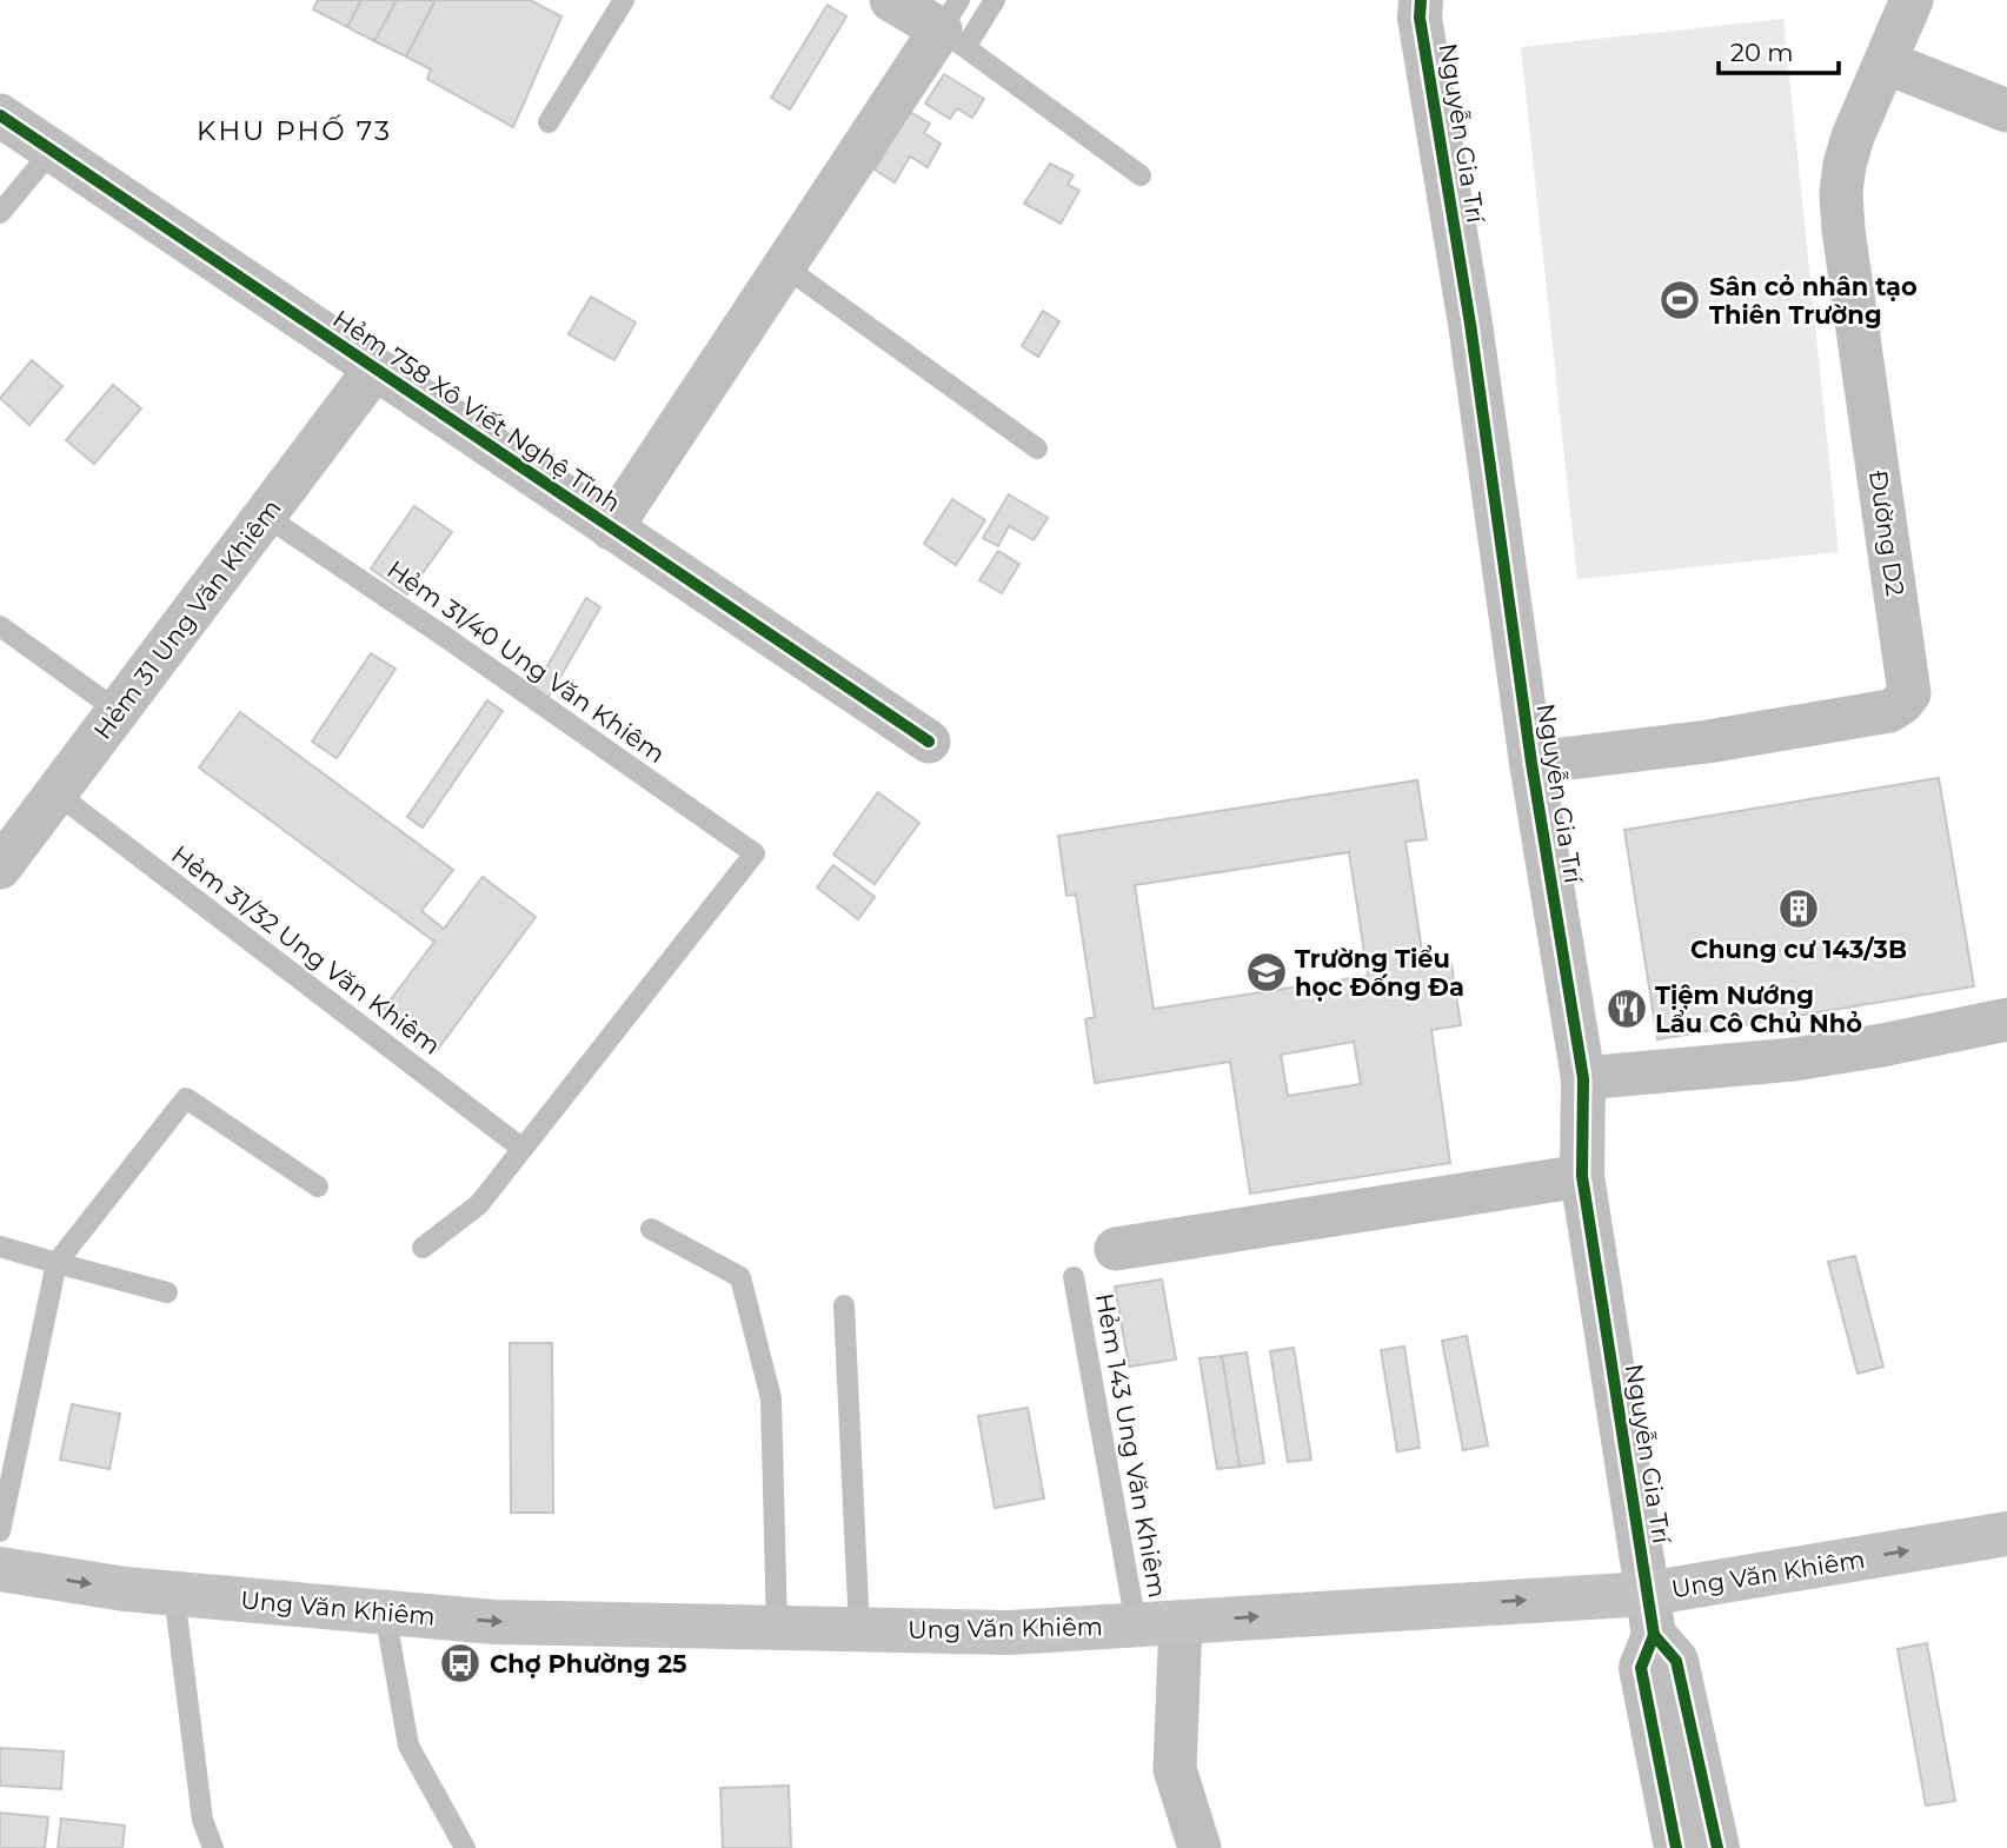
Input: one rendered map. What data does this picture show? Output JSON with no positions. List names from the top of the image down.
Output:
{
  "streets": {
    "main road": ["Ung Văn Khiêm"],
    "street": [
      "Nguyễn Gia Trí",
      "Hẻm 758 Xô Viết Nghệ Tĩnh",
      "Đường D2",
      "Hẻm 31 Ung Văn Khiêm"
    ],
    "lane": ["Hẻm 31/40 Ung Văn Khiêm", "Hẻm 31/32 Ung Văn Khiêm", "Hẻm 143 Ung Văn Khiêm"]
  },
  "crossings": [
    ["Nguyễn Gia Trí", "Đường D2"],
    ["Nguyễn Gia Trí", "Ung Văn Khiêm"],
    ["Hẻm 758 Xô Viết Nghệ Tĩnh", "Hẻm 31 Ung Văn Khiêm"],
    ["Hẻm 31 Ung Văn Khiêm", "Hẻm 31/40 Ung Văn Khiêm"],
    ["Hẻm 31 Ung Văn Khiêm", "Hẻm 31/32 Ung Văn Khiêm"],
    ["Hẻm 31/40 Ung Văn Khiêm", "Hẻm 31/32 Ung Văn Khiêm"],
    ["Hẻm 143 Ung Văn Khiêm", "Ung Văn Khiêm"]
  ],
  "one_way": ["Ung Văn Khiêm"],
  "districts": ["KHU PHỐ 73"],
  "places": {
    "sports": ["Sân cỏ nhân tạo Thiên Trường"],
    "building": ["Chung cư 143/3B"],
    "school or university": ["Trường Tiểu học Đống Đa"],
    "restaurant": ["Tịệm Nướng Lẩu Cô Chủ Nhỏ"],
    "bus stop": ["Chợ Phường 25"]
  },
  "scale_bar": "20 m"
}
